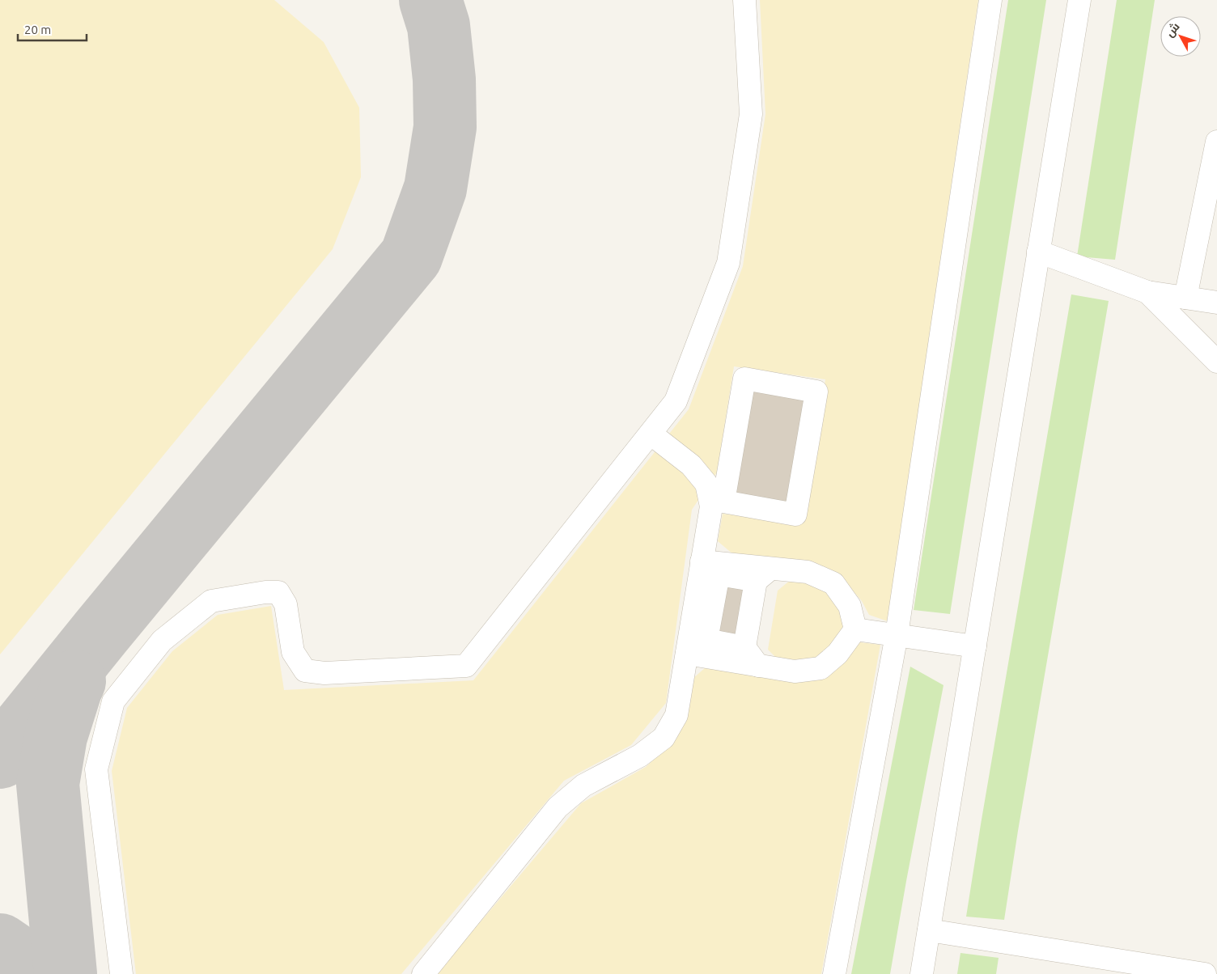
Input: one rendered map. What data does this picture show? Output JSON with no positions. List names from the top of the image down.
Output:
{
  "scale_bar": "20 m",
  "north": "top left"
}
